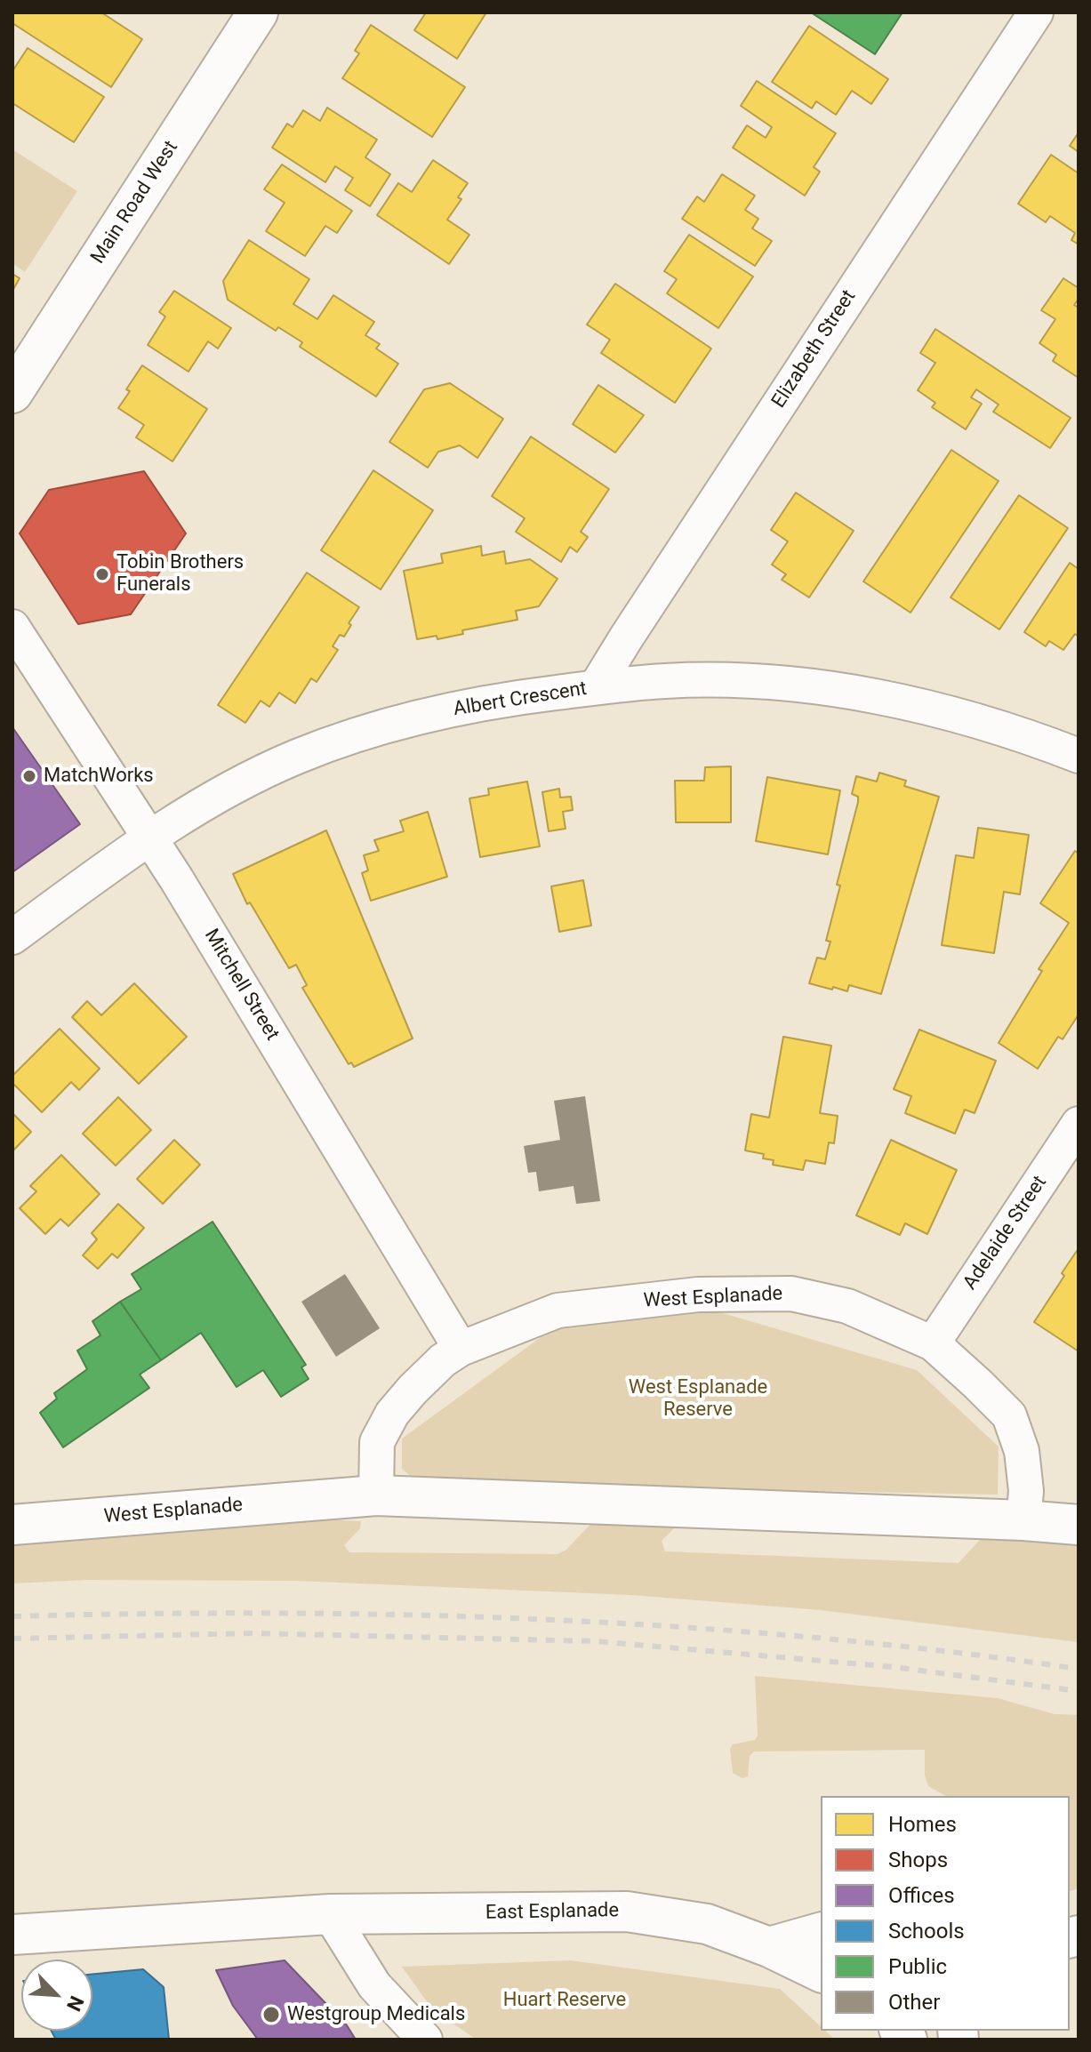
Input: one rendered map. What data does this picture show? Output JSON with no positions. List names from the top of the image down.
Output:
{
  "streets": {
    "street": [
      "Main Road West",
      "Elizabeth Street",
      "Albert Crescent",
      "Mitchell Street",
      "Adelaide Street",
      "West Esplanade",
      "East Esplanade"
    ]
  },
  "crossings": [
    ["Elizabeth Street", "Albert Crescent"],
    ["Albert Crescent", "Mitchell Street"],
    ["Mitchell Street", "West Esplanade"],
    ["Adelaide Street", "West Esplanade"]
  ],
  "parks": ["West Esplanade Reserve", "Huart Reserve"],
  "places": ["Tobin Brothers Funerals", "MatchWorks", "Westgroup Medicals"],
  "legend": [
    "Homes",
    "Shops",
    "Offices",
    "Schools",
    "Public",
    "Other"
  ],
  "north": "bottom right"
}
